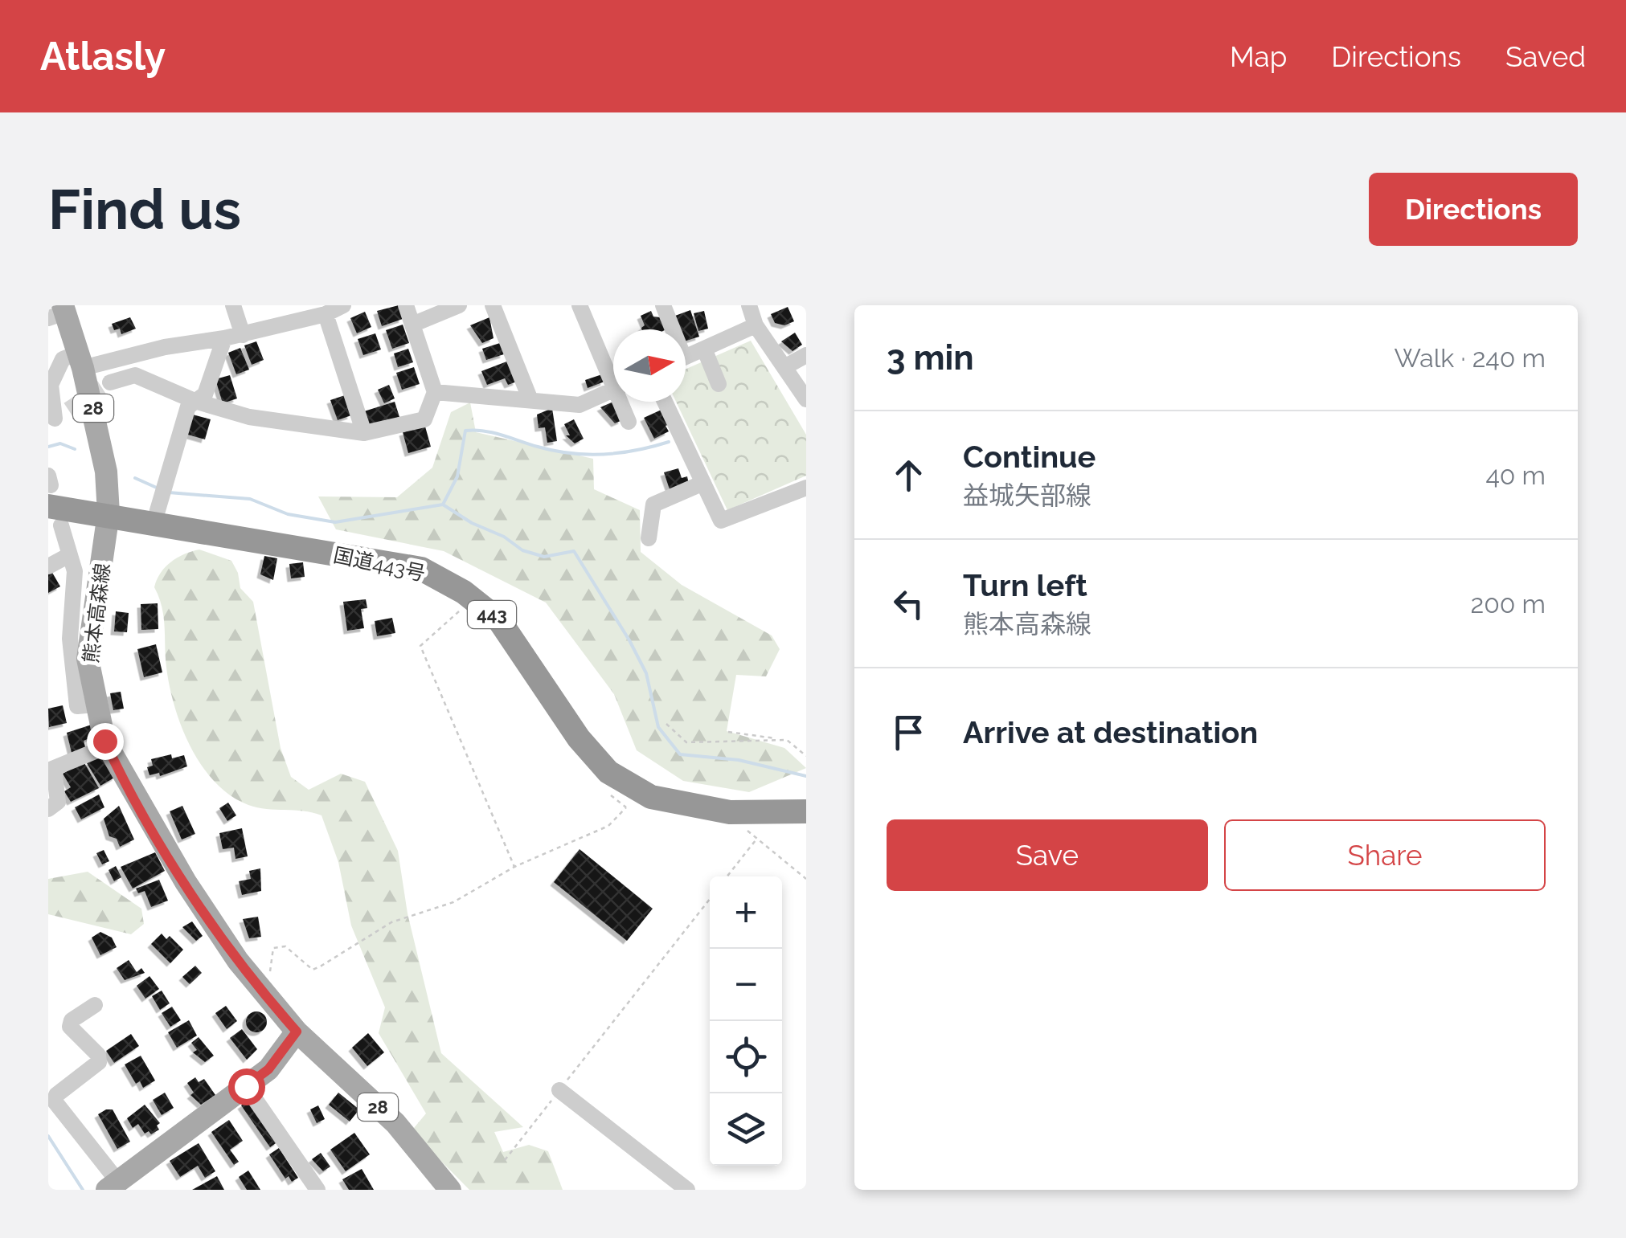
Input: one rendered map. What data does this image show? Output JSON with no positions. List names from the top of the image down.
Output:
{
  "streets": {
    "highway": ["国道443号", "443"],
    "main road": ["28", "熊本高森線"]
  },
  "crossings": [
    ["国道443号", "熊本高森線"]
  ],
  "north": "right",
  "page": {
    "header": "Atlasly",
    "nav": ["Map", "Directions", "Saved"],
    "buttons": [
      "Directions",
      ["Save", "Share"]
    ],
    "title": "Find us",
    "heading": ["3 min", "Walk · 240 m"],
    "list": [
      ["Continue", "益城矢部線", "40 m"],
      ["Turn left", "熊本高森線", "200 m"],
      "Arrive at destination"
    ],
    "map_buttons": ["+", "−"]
  }
}
